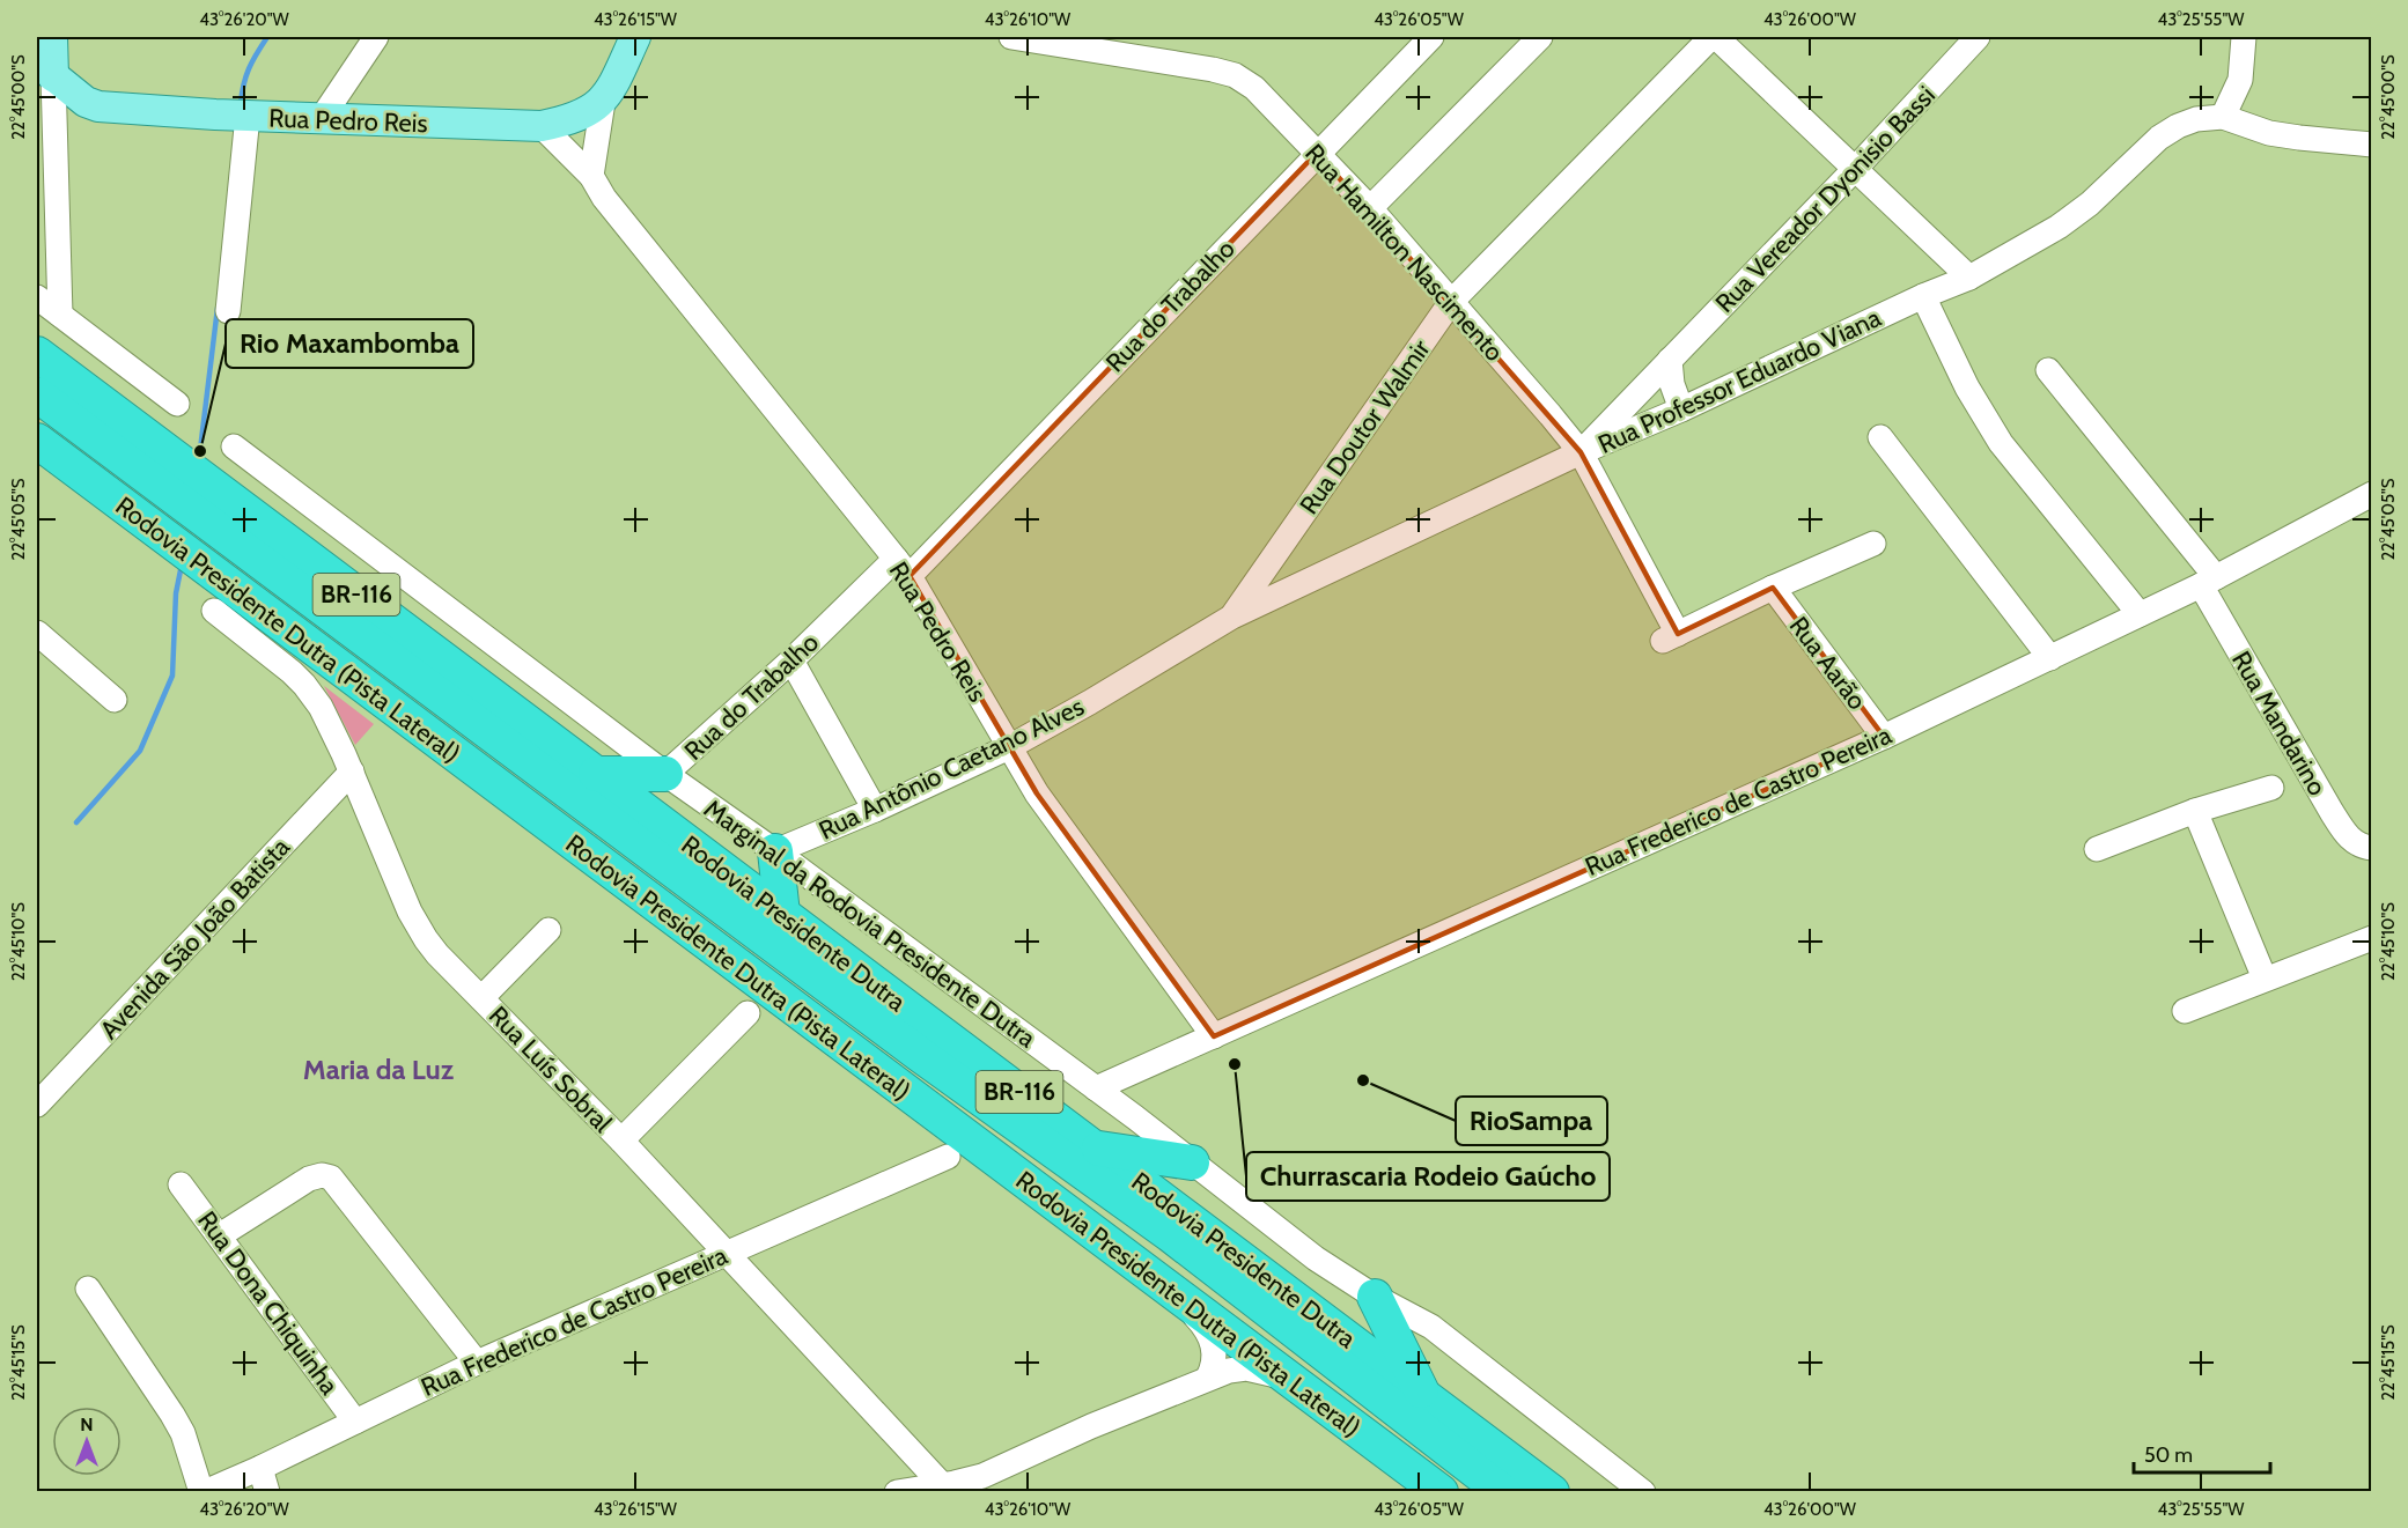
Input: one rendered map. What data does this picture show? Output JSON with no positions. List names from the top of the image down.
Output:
{
  "streets": {
    "highway": ["BR-116", "Rodovia Presidente Dutra (Pista Lateral)", "Rodovia Presidente Dutra"],
    "main road": ["Rua Pedro Reis"],
    "street": [
      "Rua Vereador Dyonisio Bassi",
      "Rua Hamilton Nascimento",
      "Rua do Trabalho",
      "Rua Professor Eduardo Viana",
      "Rua Doutor Walmir",
      "Rua Aarão",
      "Rua Mandarino",
      "Rua Antônio Caetano Alves",
      "Rua Frederico de Castro Pereira",
      "Marginal da Rodovia Presidente Dutra",
      "Avenida São João Batista",
      "Rua Luís Sobral",
      "Rua Dona Chiquinha"
    ]
  },
  "crossings": [
    ["Rua Pedro Reis", "Rua do Trabalho"],
    ["Rua Pedro Reis", "Rua Antônio Caetano Alves"],
    ["Rua Pedro Reis", "Rua Frederico de Castro Pereira"],
    ["Rua Vereador Dyonisio Bassi", "Rua Hamilton Nascimento"],
    ["Rua Vereador Dyonisio Bassi", "Rua Professor Eduardo Viana"],
    ["Rua Hamilton Nascimento", "Rua do Trabalho"],
    ["Rua Hamilton Nascimento", "Rua Professor Eduardo Viana"],
    ["Rua Hamilton Nascimento", "Rua Doutor Walmir"],
    ["Rua Hamilton Nascimento", "Rua Aarão"],
    ["Rua do Trabalho", "Marginal da Rodovia Presidente Dutra"],
    ["Rua Professor Eduardo Viana", "Rua Doutor Walmir"],
    ["Rua Professor Eduardo Viana", "Rua Antônio Caetano Alves"],
    ["Rua Doutor Walmir", "Rua Antônio Caetano Alves"],
    ["Rua Aarão", "Rua Frederico de Castro Pereira"],
    ["Rua Mandarino", "Rua Frederico de Castro Pereira"],
    ["Rua Antônio Caetano Alves", "Marginal da Rodovia Presidente Dutra"],
    ["Rua Frederico de Castro Pereira", "Marginal da Rodovia Presidente Dutra"],
    ["Rua Frederico de Castro Pereira", "Rua Luís Sobral"],
    ["Rua Frederico de Castro Pereira", "Rua Dona Chiquinha"],
    ["Avenida São João Batista", "Rua Luís Sobral"]
  ],
  "districts": ["Maria da Luz"],
  "places": ["Rio Maxambomba", "Churrascaria Rodeio Gaúcho", "RioSampa"],
  "scale_bar": "50 m",
  "north": "top",
  "coordinates": [
    "43°26'20\"W",
    "43°26'15\"W",
    "43°26'10\"W",
    "43°26'05\"W",
    "43°26'00\"W",
    "43°25'55\"W",
    "22°45'00\"S",
    "22°45'05\"S",
    "22°45'10\"S",
    "22°45'15\"S"
  ]
}
